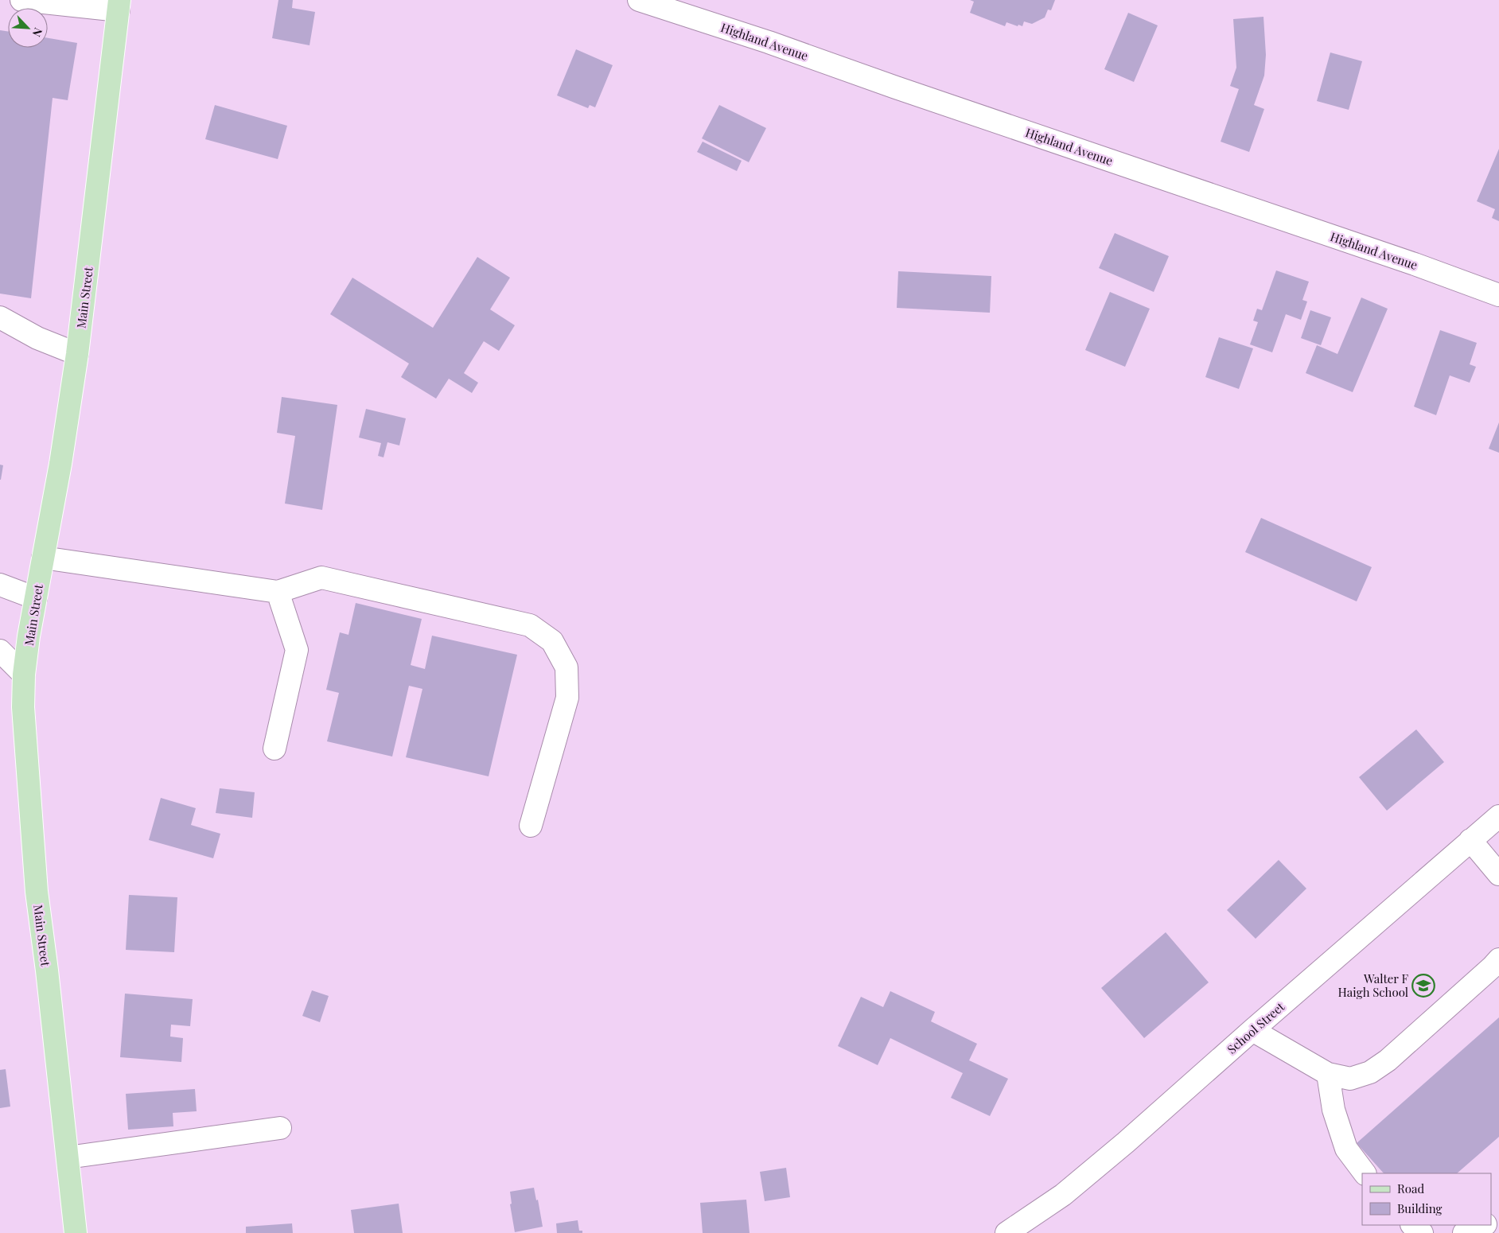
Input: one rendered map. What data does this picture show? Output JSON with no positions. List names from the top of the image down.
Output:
{
  "streets": {
    "main road": ["Main Street"],
    "street": ["Highland Avenue", "School Street"]
  },
  "places": {
    "school or university": ["Walter F Haigh School"]
  },
  "legend": ["Road", "Building"],
  "north": "bottom right"
}
